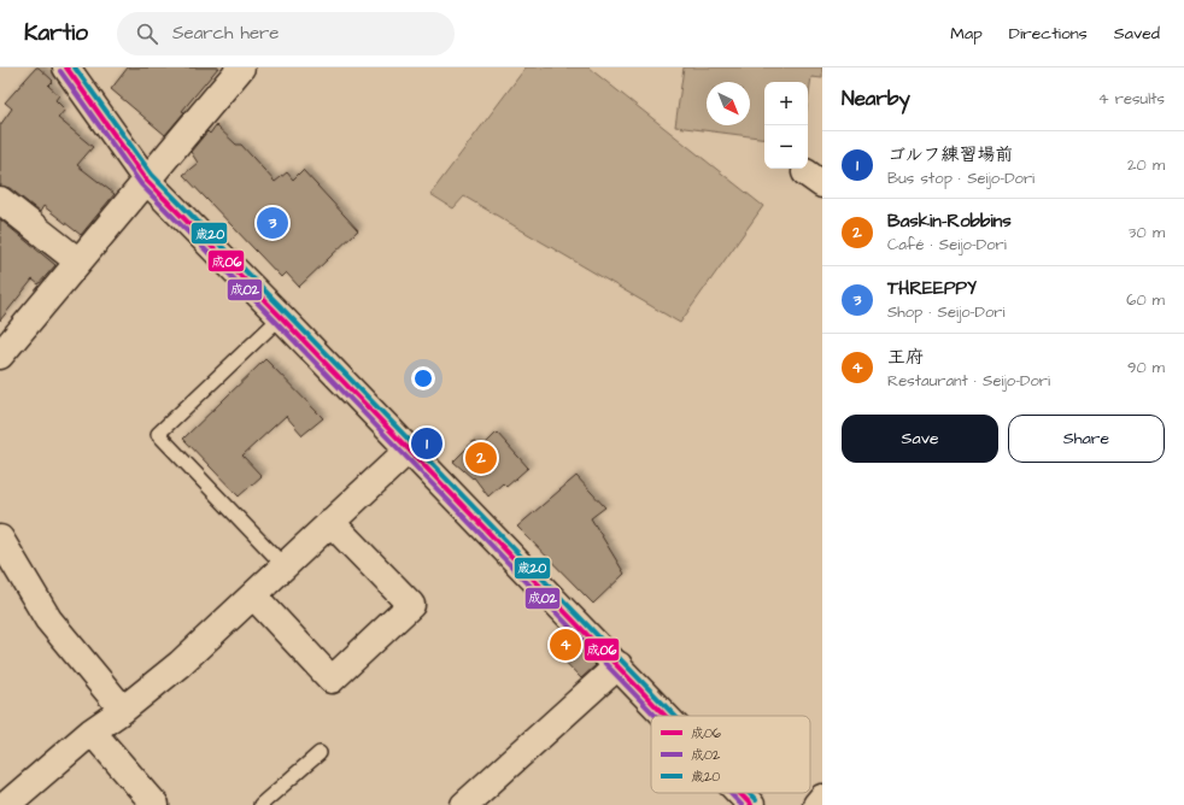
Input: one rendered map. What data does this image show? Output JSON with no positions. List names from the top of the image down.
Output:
{
  "lines": ["transit line 成06", "transit line 歳20", "transit line 成02"],
  "legend": ["成06", "成02", "歳20"],
  "north": "bottom right",
  "page": {
    "header": "Kartio",
    "search": "Search here",
    "nav": ["Map", "Directions", "Saved"],
    "heading": ["Nearby", "4 results"],
    "map_buttons": ["+", "−"],
    "list": [
      {
        "mark": "1",
        "name": "ゴルフ練習場前",
        "note": "Bus stop · Seijo-Dori",
        "value": "20 m"
      },
      {
        "mark": "2",
        "name": "Baskin-Robbins",
        "note": "Café · Seijo-Dori",
        "value": "30 m"
      },
      {
        "mark": "3",
        "name": "THREEPPY",
        "note": "Shop · Seijo-Dori",
        "value": "60 m"
      },
      {
        "mark": "4",
        "name": "王府",
        "note": "Restaurant · Seijo-Dori",
        "value": "90 m"
      }
    ],
    "pins": [
      "3",
      "1",
      "2",
      "4"
    ],
    "buttons": ["Save", "Share"]
  }
}
